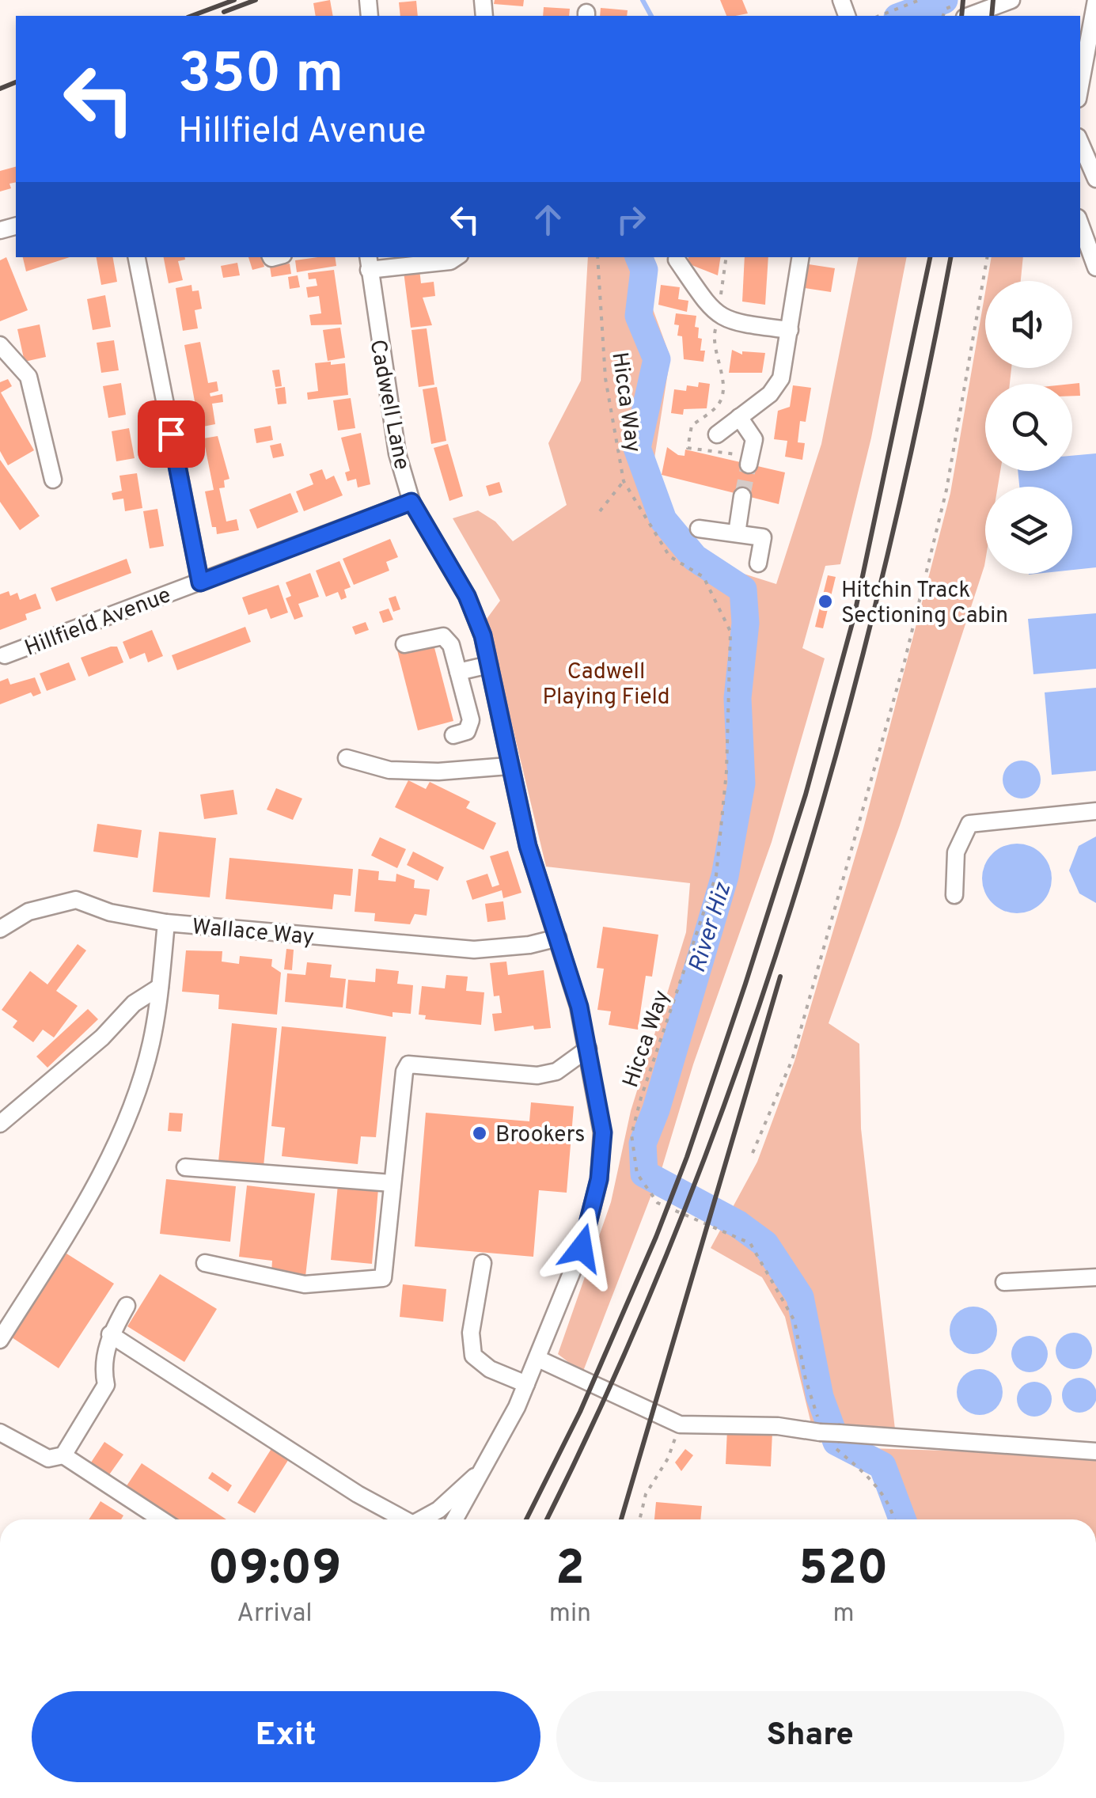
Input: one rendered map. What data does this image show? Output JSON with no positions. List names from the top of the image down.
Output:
{
  "streets": {
    "street": ["Cadwell Lane", "Hillfield Avenue", "Wallace Way"],
    "path": ["Hicca Way"]
  },
  "crossings": [
    ["Cadwell Lane", "Hillfield Avenue"],
    ["Cadwell Lane", "Wallace Way"]
  ],
  "water": ["River Hiz"],
  "parks": ["Cadwell Playing Field"],
  "places": ["Hitchin Track Sectioning Cabin", "Brookers"],
  "page": {
    "turn": ["350 m", "Hillfield Avenue"],
    "eta": [
      "09:09",
      "Arrival",
      "2",
      "min",
      "520",
      "m"
    ],
    "buttons": ["Exit", "Share"]
  }
}
